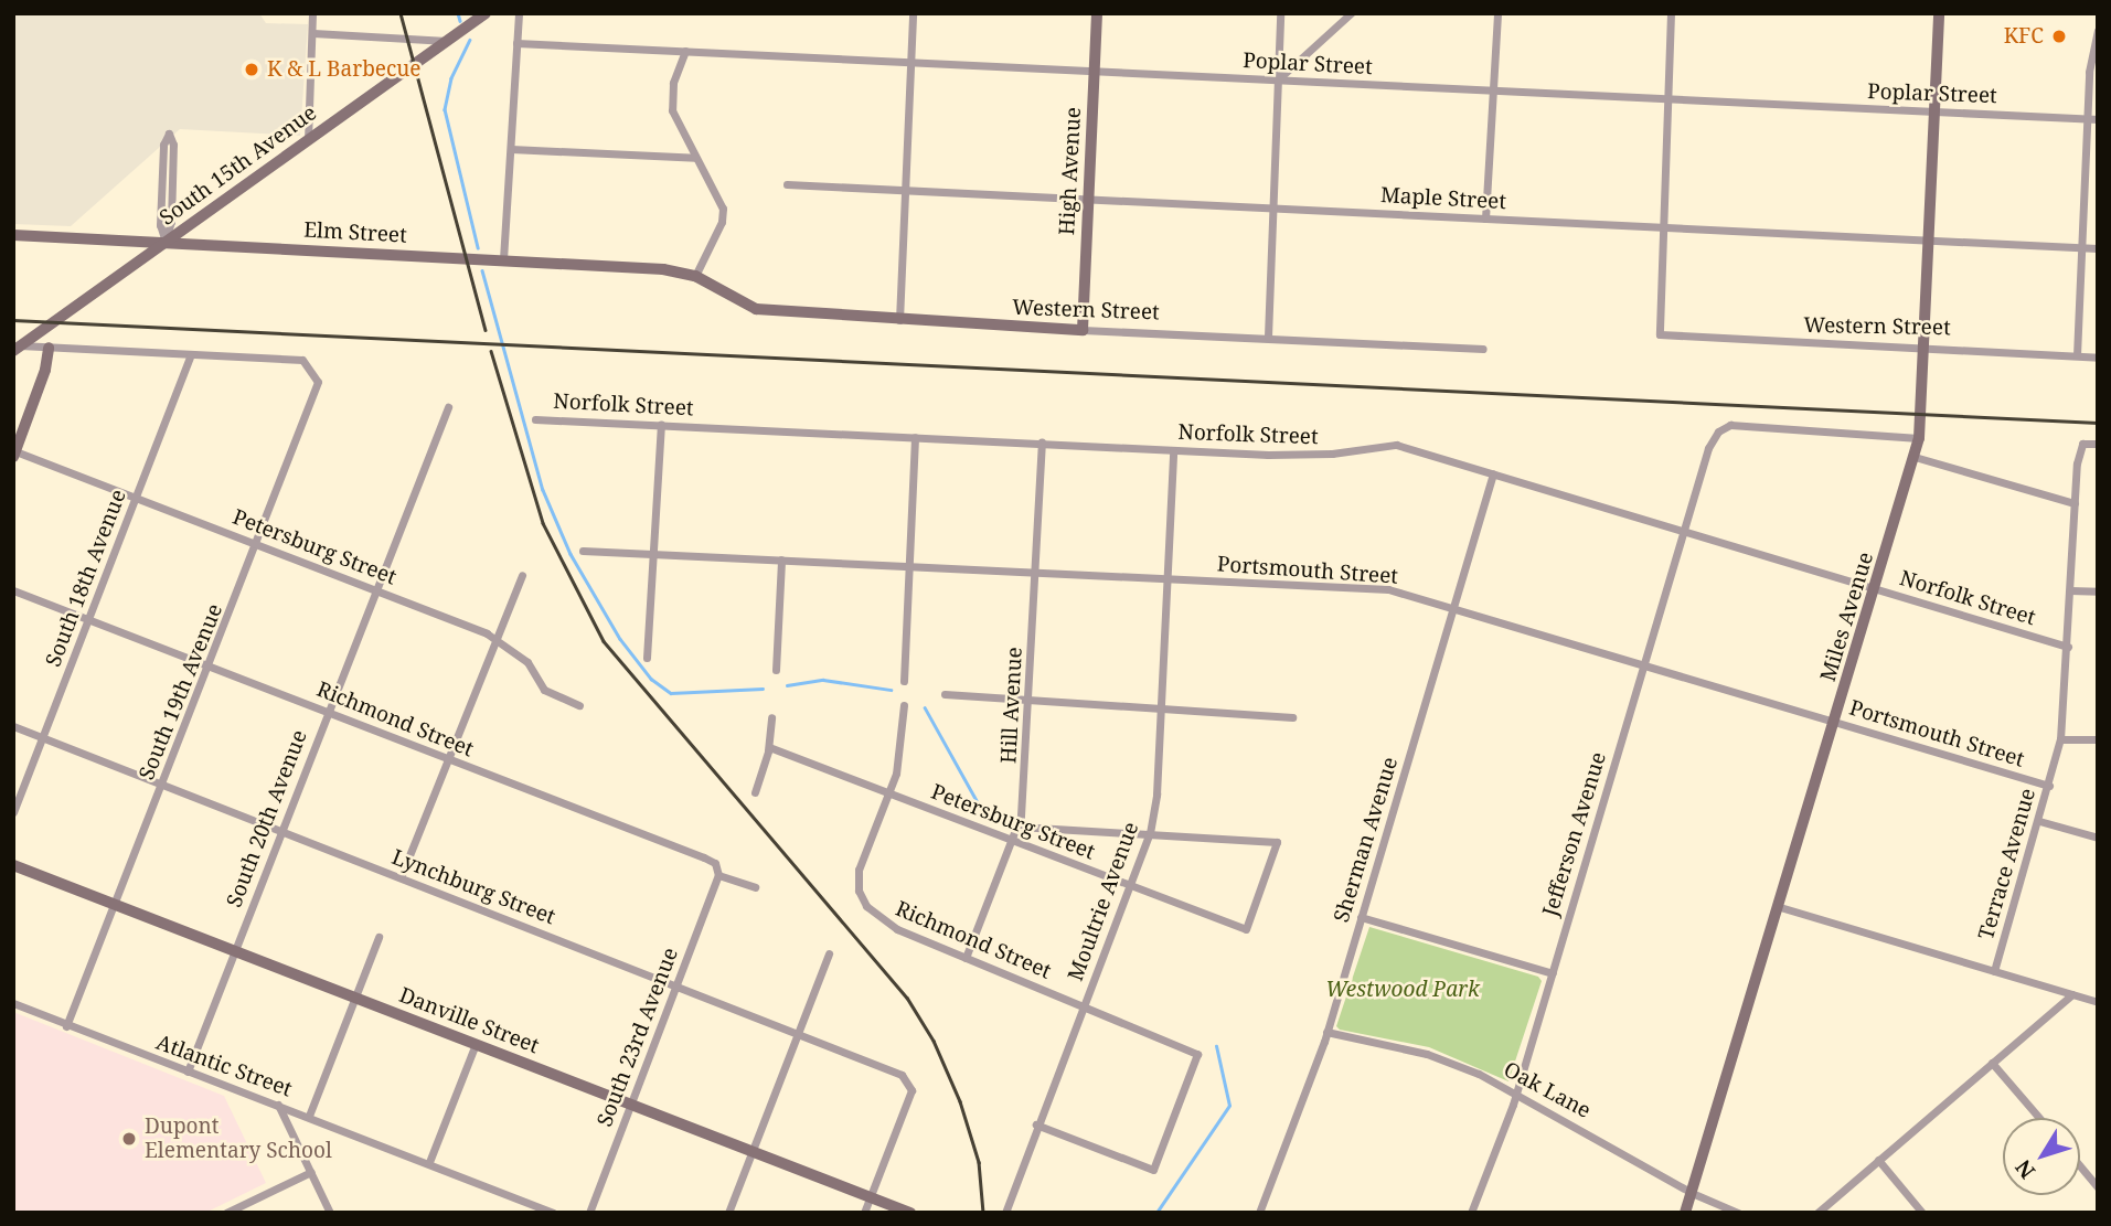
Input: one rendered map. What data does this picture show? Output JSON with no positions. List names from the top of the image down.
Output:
{
  "streets": {
    "street": [
      "Poplar Street",
      "South 15th Avenue",
      "High Avenue",
      "Maple Street",
      "Elm Street",
      "Western Street",
      "Norfolk Street",
      "Petersburg Street",
      "Portsmouth Street",
      "South 18th Avenue",
      "Miles Avenue",
      "South 19th Avenue",
      "Hill Avenue",
      "Richmond Street",
      "South 20th Avenue",
      "Jefferson Avenue",
      "Sherman Avenue",
      "Terrace Avenue",
      "Lynchburg Street",
      "Moultrie Avenue",
      "Danville Street",
      "South 23rd Avenue",
      "Atlantic Street",
      "Oak Lane"
    ]
  },
  "crossings": [
    ["Poplar Street", "High Avenue"],
    ["Poplar Street", "Miles Avenue"],
    ["South 15th Avenue", "Elm Street"],
    ["High Avenue", "Maple Street"],
    ["High Avenue", "Western Street"],
    ["Maple Street", "Western Street"],
    ["Maple Street", "Miles Avenue"],
    ["Elm Street", "Western Street"],
    ["Western Street", "Miles Avenue"],
    ["Norfolk Street", "Miles Avenue"],
    ["Norfolk Street", "Hill Avenue"],
    ["Norfolk Street", "Jefferson Avenue"],
    ["Norfolk Street", "Sherman Avenue"],
    ["Norfolk Street", "Terrace Avenue"],
    ["Norfolk Street", "Moultrie Avenue"],
    ["Petersburg Street", "South 18th Avenue"],
    ["Petersburg Street", "South 19th Avenue"],
    ["Petersburg Street", "Hill Avenue"],
    ["Petersburg Street", "Richmond Street"],
    ["Petersburg Street", "South 20th Avenue"],
    ["Petersburg Street", "Moultrie Avenue"],
    ["Portsmouth Street", "Miles Avenue"],
    ["Portsmouth Street", "Hill Avenue"],
    ["Portsmouth Street", "Jefferson Avenue"],
    ["Portsmouth Street", "Sherman Avenue"],
    ["Portsmouth Street", "Terrace Avenue"],
    ["Portsmouth Street", "Moultrie Avenue"],
    ["South 18th Avenue", "South 19th Avenue"],
    ["South 18th Avenue", "Richmond Street"],
    ["South 18th Avenue", "Lynchburg Street"],
    ["Miles Avenue", "Jefferson Avenue"],
    ["Miles Avenue", "Oak Lane"],
    ["South 19th Avenue", "Richmond Street"],
    ["South 19th Avenue", "Lynchburg Street"],
    ["South 19th Avenue", "Danville Street"],
    ["South 19th Avenue", "Atlantic Street"],
    ["Hill Avenue", "Richmond Street"],
    ["Richmond Street", "South 20th Avenue"],
    ["Richmond Street", "Moultrie Avenue"],
    ["Richmond Street", "South 23rd Avenue"],
    ["South 20th Avenue", "Lynchburg Street"],
    ["South 20th Avenue", "Danville Street"],
    ["South 20th Avenue", "Atlantic Street"],
    ["Jefferson Avenue", "Oak Lane"],
    ["Sherman Avenue", "Oak Lane"],
    ["Lynchburg Street", "Danville Street"],
    ["Lynchburg Street", "South 23rd Avenue"],
    ["Danville Street", "South 23rd Avenue"]
  ],
  "parks": ["Westwood Park"],
  "places": ["KFC", "K & L Barbecue", "Dupont Elementary School"],
  "north": "bottom left"
}
